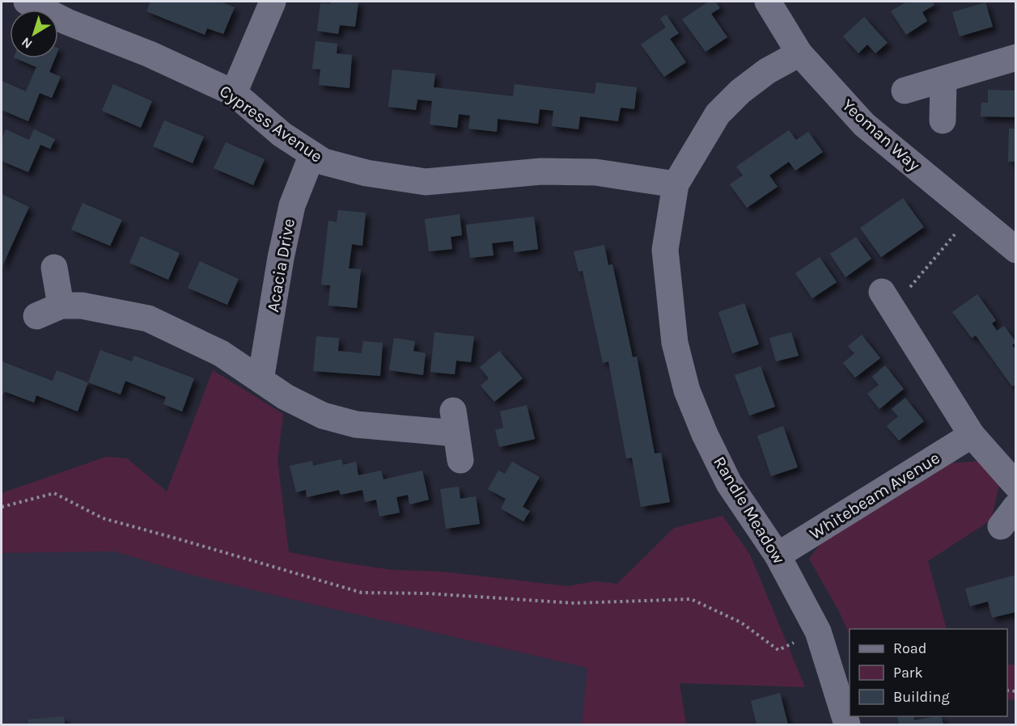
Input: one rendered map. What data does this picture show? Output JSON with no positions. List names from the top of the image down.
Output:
{
  "streets": {
    "street": [
      "Cypress Avenue",
      "Yeoman Way",
      "Acacia Drive",
      "Whitebeam Avenue",
      "Randle Meadow"
    ]
  },
  "crossings": [
    ["Cypress Avenue", "Acacia Drive"],
    ["Cypress Avenue", "Randle Meadow"],
    ["Yeoman Way", "Randle Meadow"],
    ["Whitebeam Avenue", "Randle Meadow"]
  ],
  "legend": ["Road", "Park", "Building"],
  "north": "bottom left"
}
